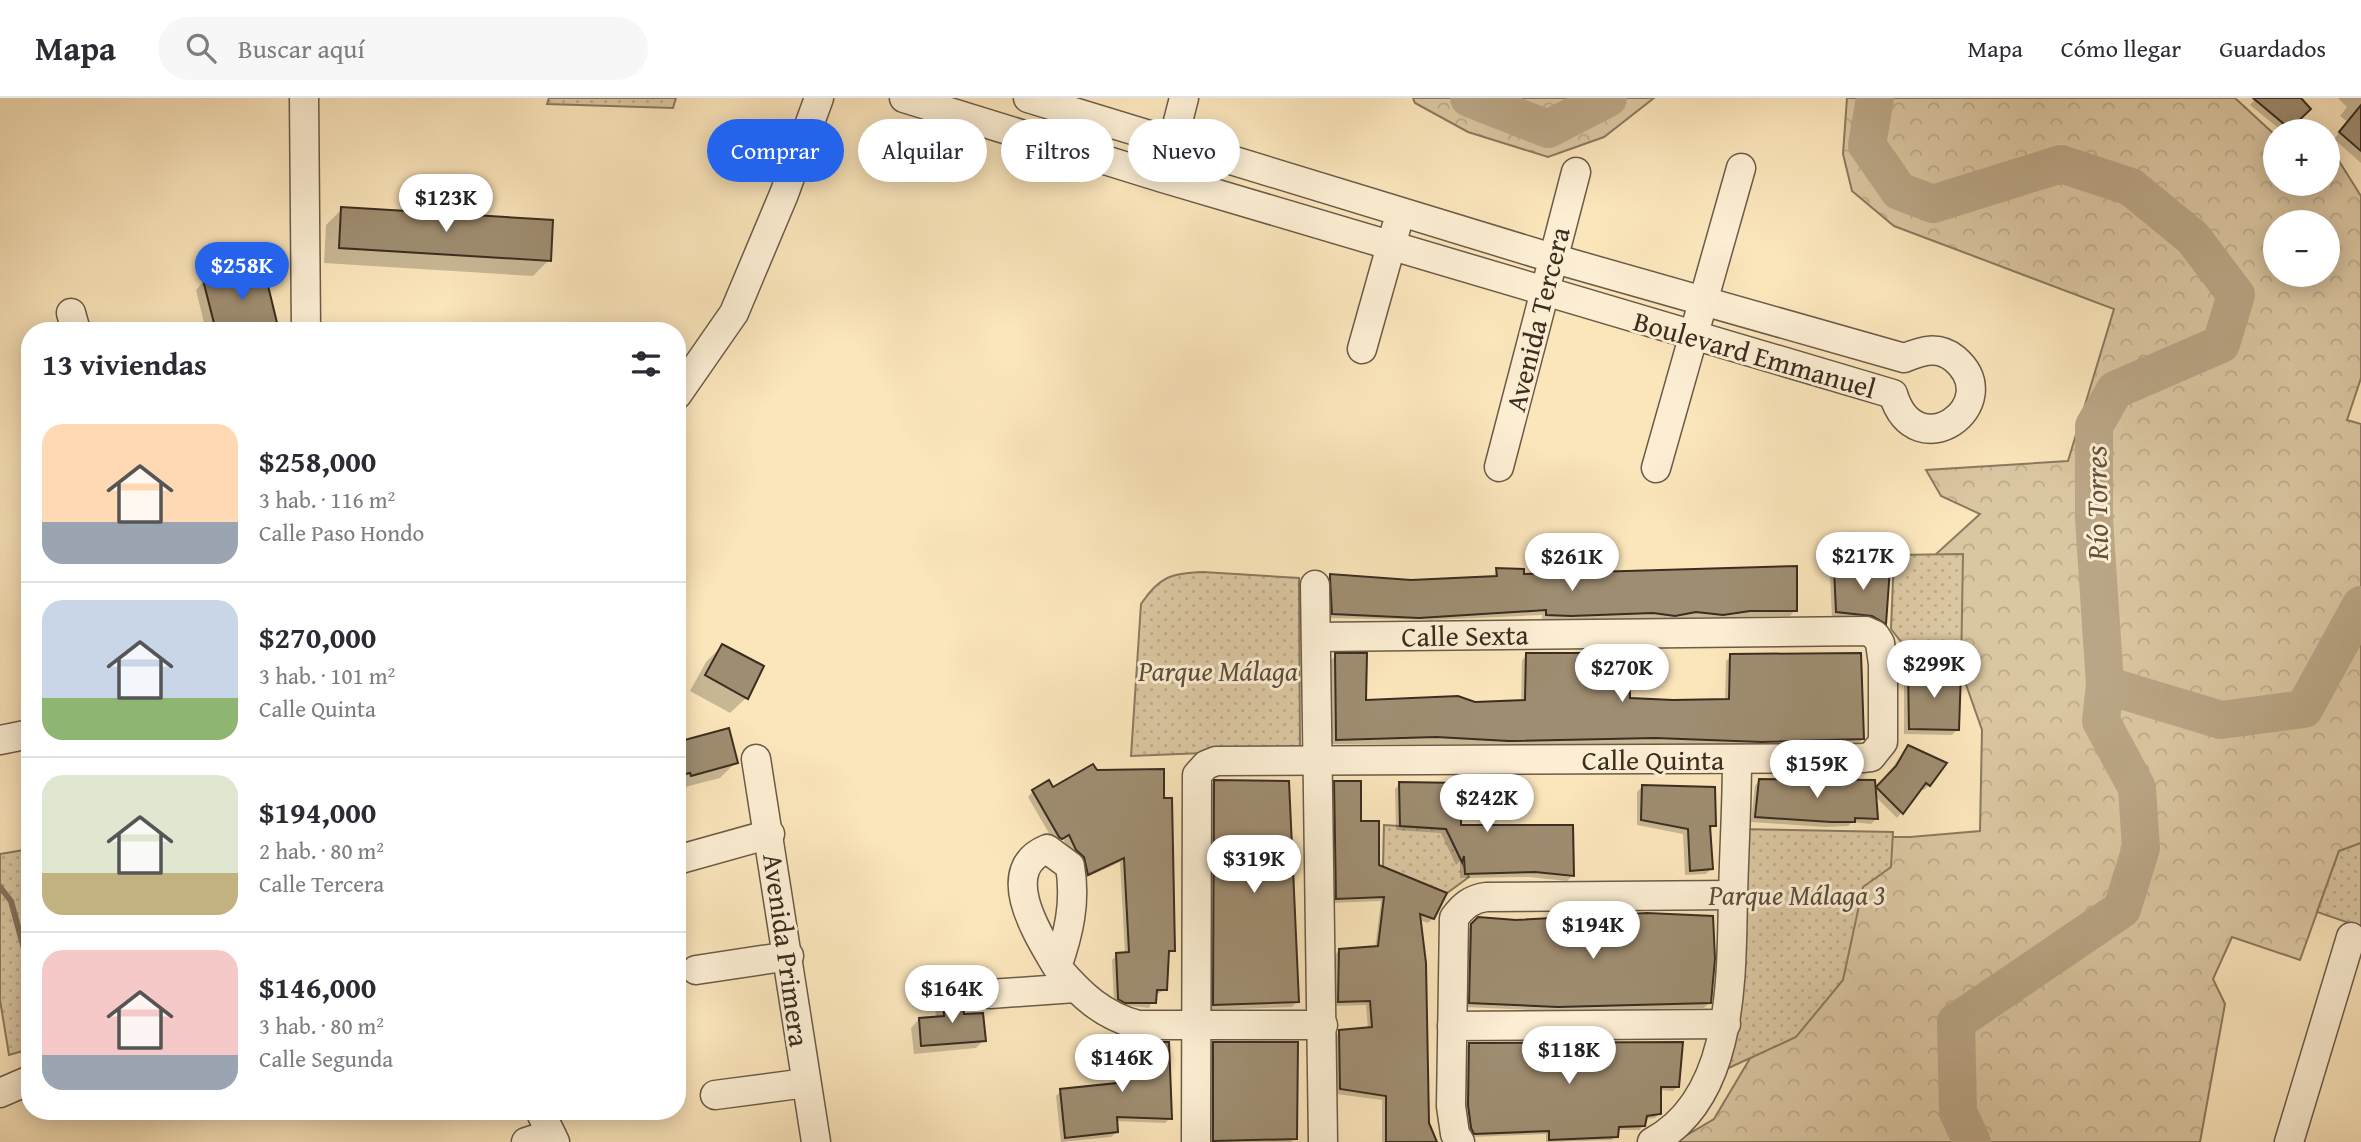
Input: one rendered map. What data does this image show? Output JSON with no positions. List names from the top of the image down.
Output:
{
  "streets": {
    "street": [
      "Avenida Tercera",
      "Boulevard Emmanuel",
      "Calle Sexta",
      "Calle Quinta",
      "Avenida Primera"
    ]
  },
  "crossings": [
    ["Avenida Tercera", "Boulevard Emmanuel"],
    ["Calle Sexta", "Calle Quinta"]
  ],
  "water": ["Río Torres"],
  "parks": ["Parque Málaga", "Parque Málaga 3"],
  "page": {
    "header": "Mapa",
    "search": "Buscar aquí",
    "nav": ["Mapa", "Cómo llegar", "Guardados"],
    "map_buttons": ["+", "−"],
    "chip": [
      "Comprar",
      "Alquilar",
      "Filtros",
      "Nuevo"
    ],
    "price": [
      "$123K",
      "$258K",
      "$217K",
      "$261K",
      "$299K",
      "$270K",
      "$159K",
      "$242K",
      "$319K",
      "$194K",
      "$164K",
      "$118K",
      "$146K"
    ],
    "heading": "13 viviendas",
    "list": [
      {
        "name": "$258,000",
        "note": "3 hab. · 116 m² · Calle Paso Hondo"
      },
      {
        "name": "$270,000",
        "note": "3 hab. · 101 m² · Calle Quinta"
      },
      {
        "name": "$194,000",
        "note": "2 hab. · 80 m² · Calle Tercera"
      },
      {
        "name": "$146,000",
        "note": "3 hab. · 80 m² · Calle Segunda"
      }
    ]
  }
}
